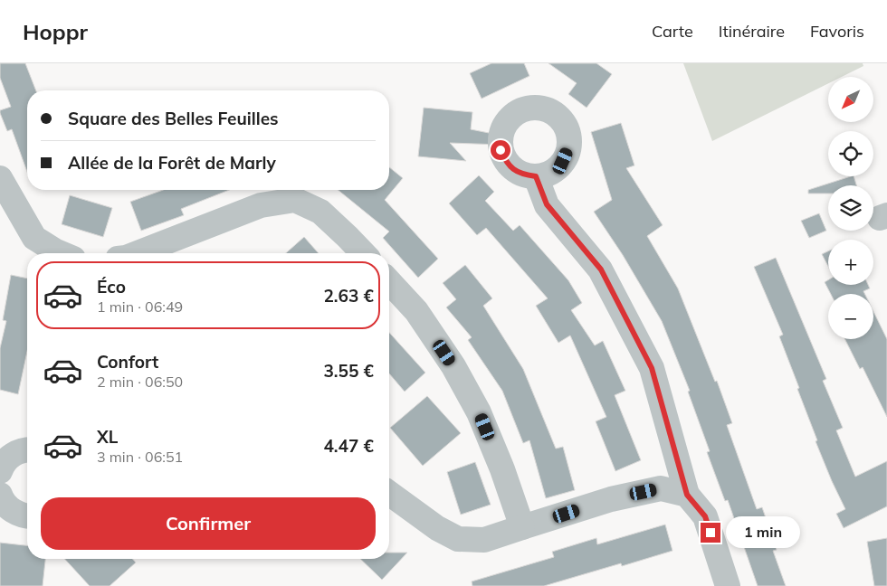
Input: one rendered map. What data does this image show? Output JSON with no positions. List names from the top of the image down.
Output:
{
  "north": "bottom left",
  "page": {
    "header": "Hoppr",
    "nav": ["Carte", "Itinéraire", "Favoris"],
    "map_buttons": ["+", "−"],
    "banner": ["Square des Belles Feuilles", "Allée de la Forêt de Marly"],
    "list": [
      {
        "name": "Éco",
        "note": "1 min · 06:49",
        "value": "2.63 €"
      },
      {
        "name": "Confort",
        "note": "2 min · 06:50",
        "value": "3.55 €"
      },
      {
        "name": "XL",
        "note": "3 min · 06:51",
        "value": "4.47 €"
      }
    ],
    "buttons": "Confirmer",
    "bubble": "1 min"
  }
}
